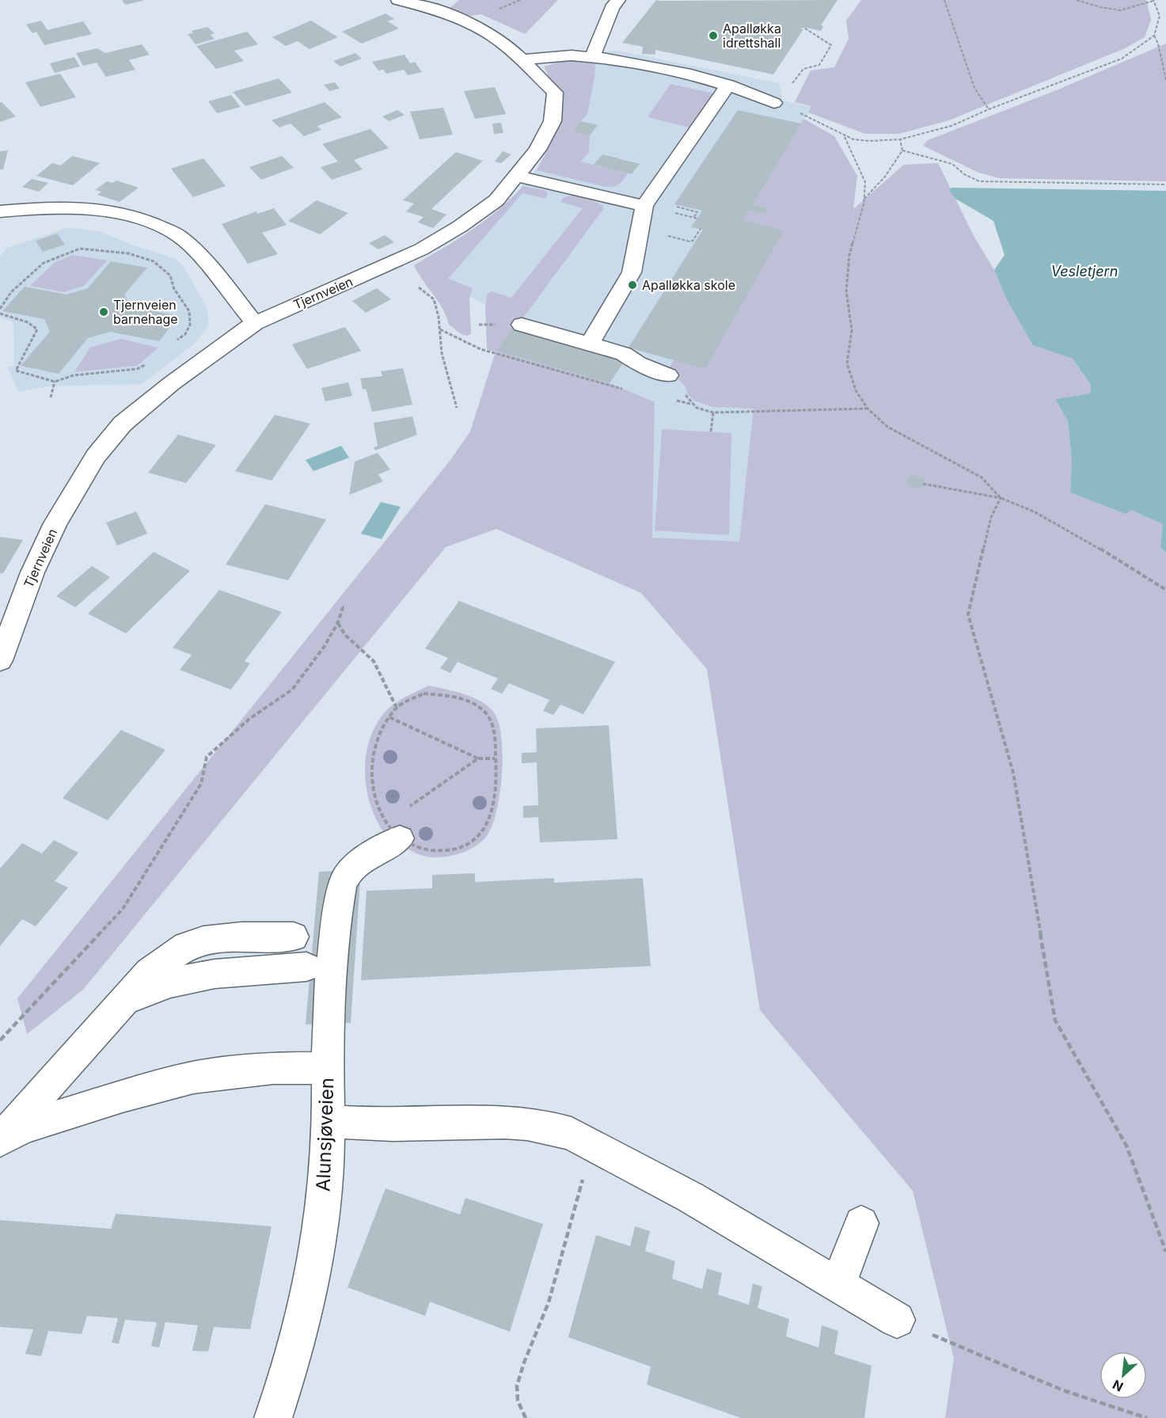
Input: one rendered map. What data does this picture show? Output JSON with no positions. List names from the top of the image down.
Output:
{
  "streets": {
    "street": ["Tjernveien", "Alunsjøveien"]
  },
  "water": ["Vesletjern"],
  "places": ["Apalløkka idrettshall", "Apalløkka skole", "Tjernveien barnehage"],
  "north": "bottom left"
}
